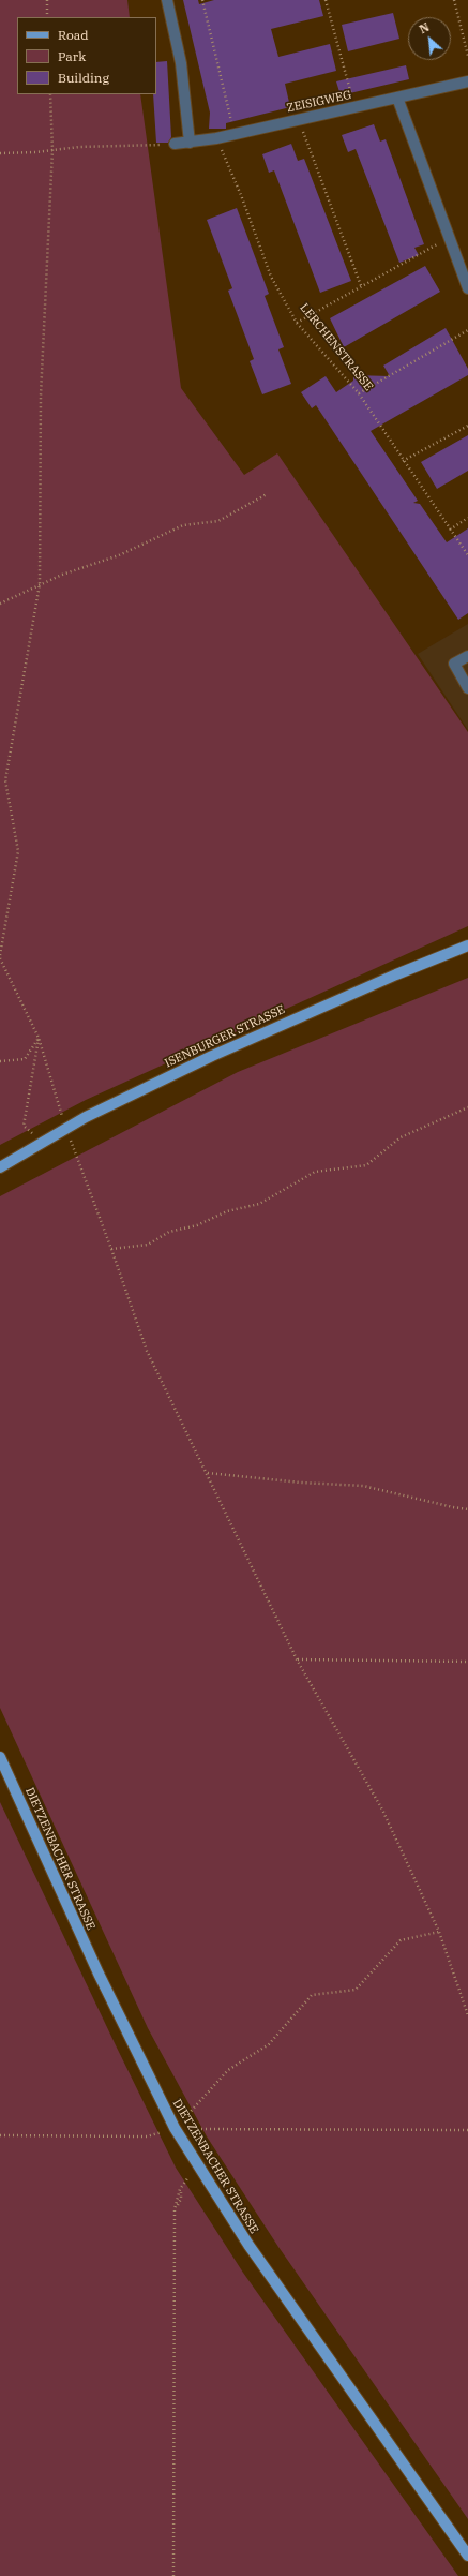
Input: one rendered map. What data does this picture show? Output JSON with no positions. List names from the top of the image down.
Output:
{
  "streets": {
    "main road": ["ISENBURGER STRASSE", "DIETZENBACHER STRASSE"],
    "street": ["ZEISIGWEG"],
    "path": ["LERCHENSTRASSE"]
  },
  "crossings": [
    ["ZEISIGWEG", "LERCHENSTRASSE"]
  ],
  "legend": ["Road", "Park", "Building"],
  "north": "top left"
}
